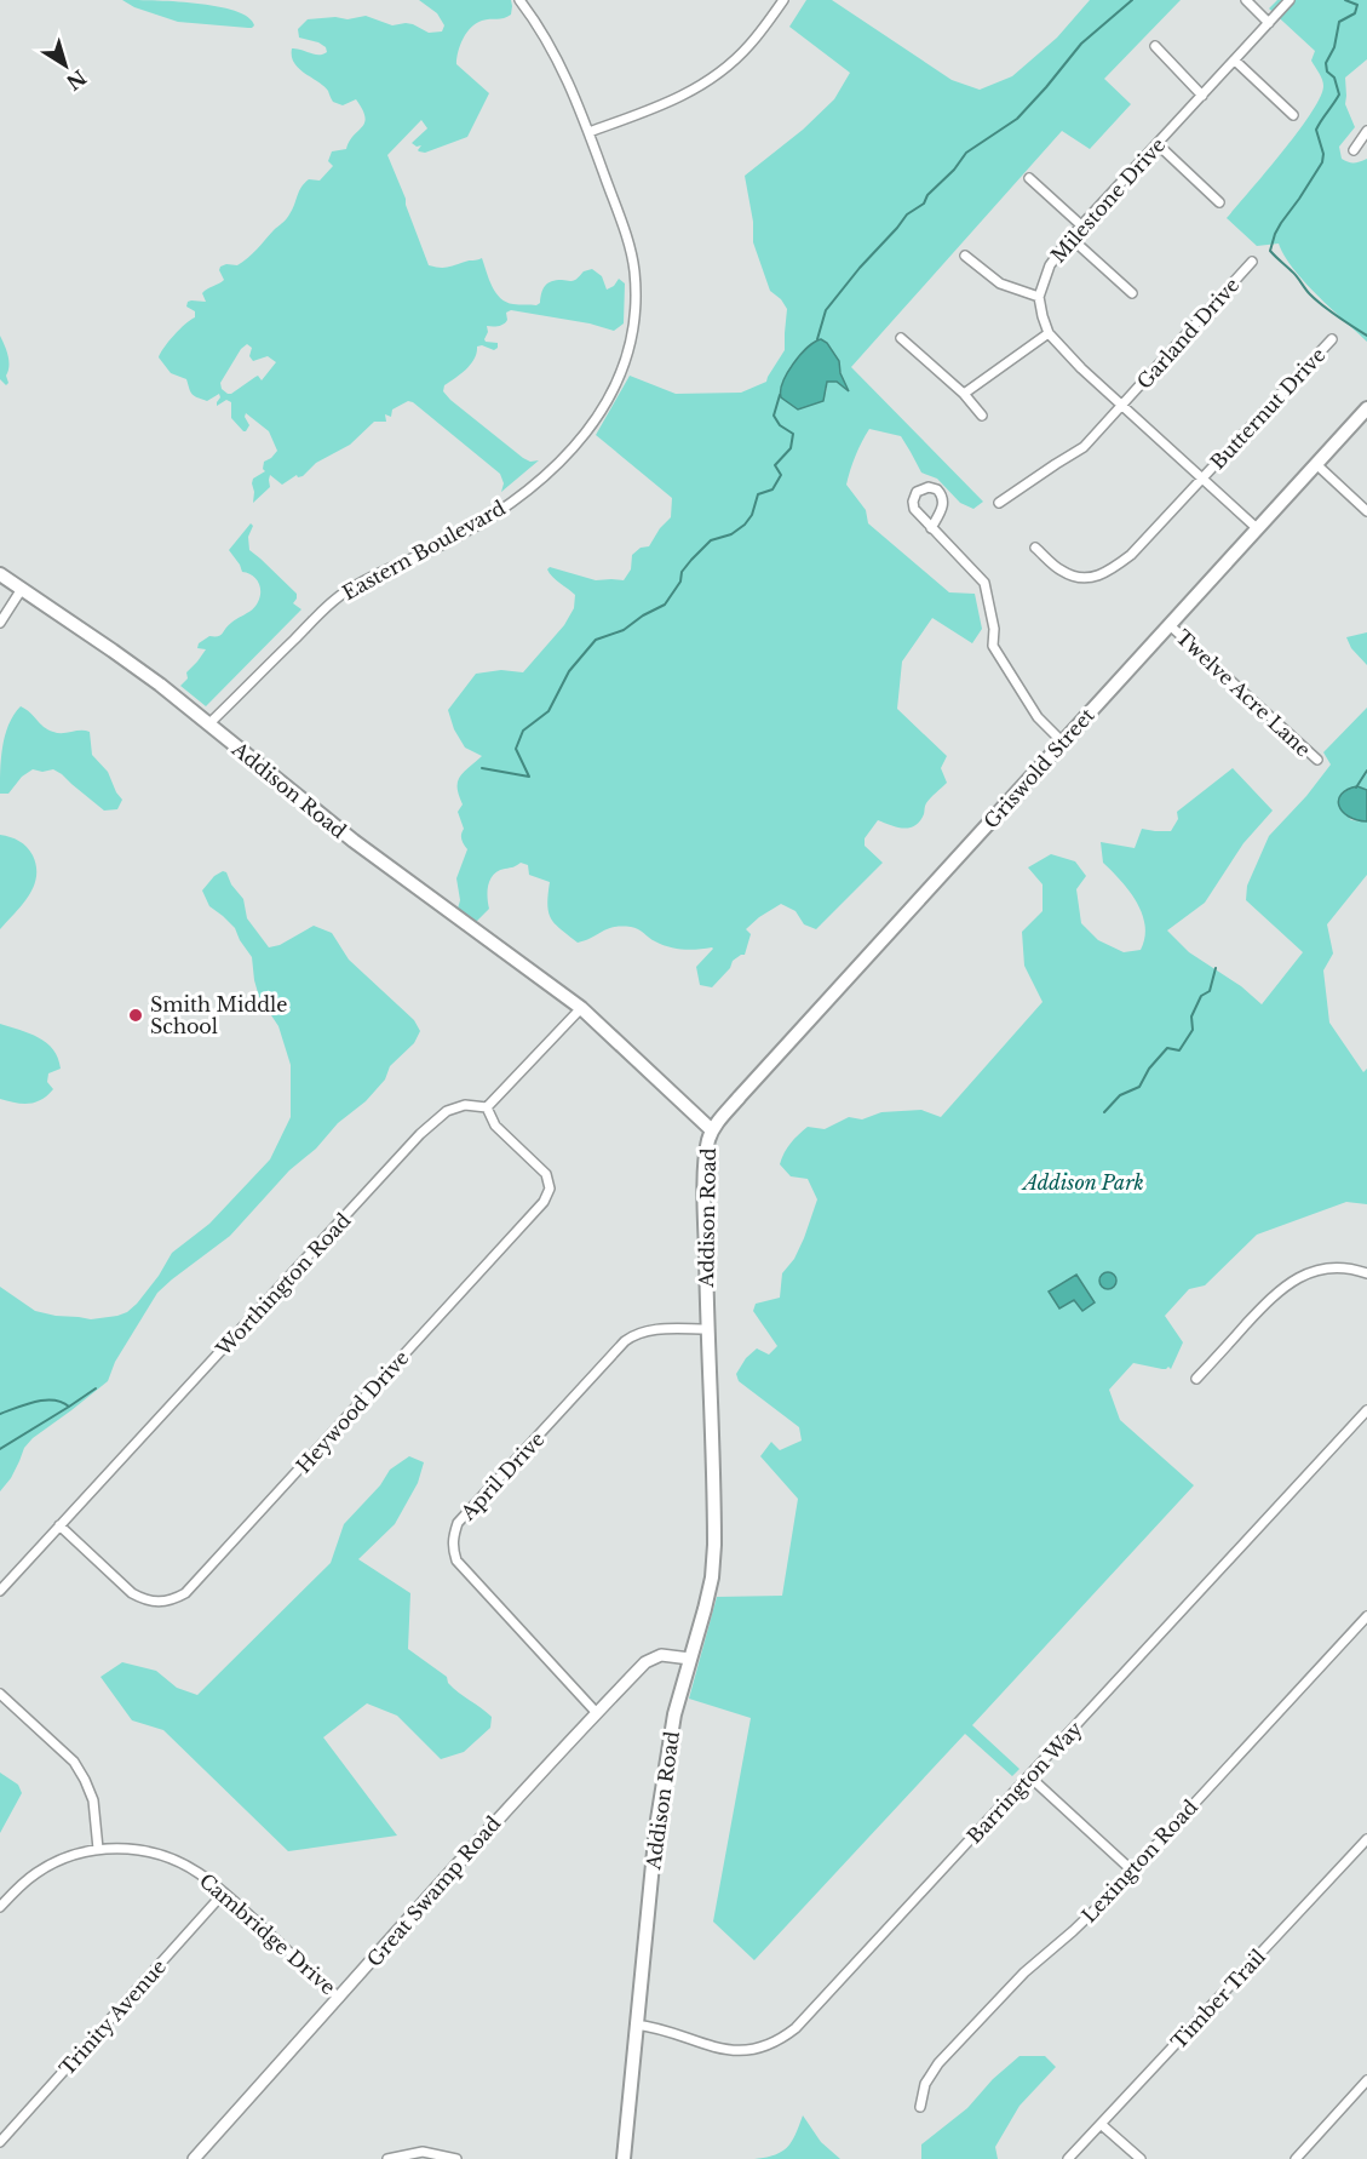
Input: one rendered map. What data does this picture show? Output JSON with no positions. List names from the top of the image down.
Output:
{
  "streets": {
    "main road": ["Griswold Street", "Addison Road"],
    "street": [
      "Milestone Drive",
      "Garland Drive",
      "Butternut Drive",
      "Eastern Boulevard",
      "Twelve Acre Lane",
      "Worthington Road",
      "Heywood Drive",
      "April Drive",
      "Barrington Way",
      "Lexington Road",
      "Great Swamp Road",
      "Cambridge Drive",
      "Timber Trail",
      "Trinity Avenue"
    ]
  },
  "crossings": [
    ["Eastern Boulevard", "Addison Road"],
    ["Twelve Acre Lane", "Griswold Street"],
    ["Griswold Street", "Addison Road"],
    ["Addison Road", "April Drive"],
    ["Addison Road", "Barrington Way"],
    ["Addison Road", "Great Swamp Road"],
    ["Worthington Road", "Heywood Drive"],
    ["April Drive", "Great Swamp Road"],
    ["Great Swamp Road", "Cambridge Drive"],
    ["Cambridge Drive", "Trinity Avenue"]
  ],
  "parks": ["Addison Park"],
  "places": ["Smith Middle School"],
  "north": "bottom right"
}
